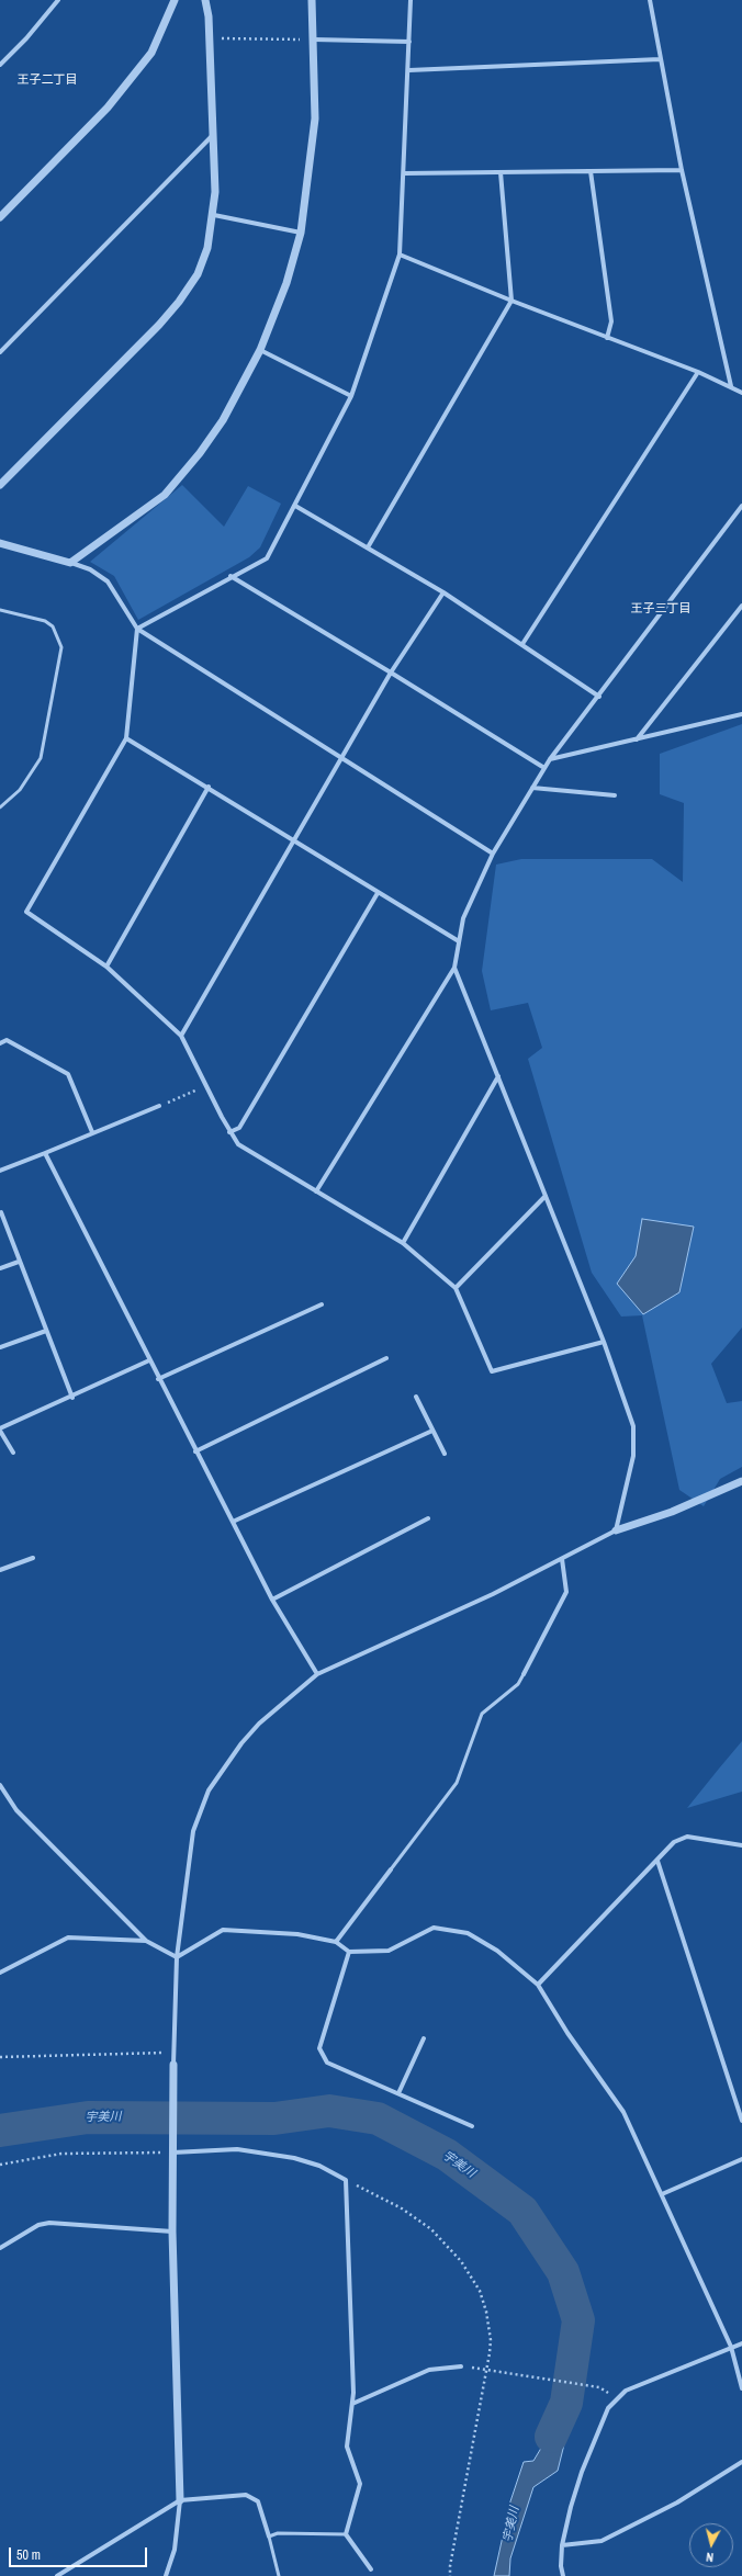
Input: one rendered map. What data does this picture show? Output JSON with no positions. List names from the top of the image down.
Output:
{
  "districts": ["王子二丁目", "王子三丁目"],
  "water": ["宇美川"],
  "scale_bar": "50 m",
  "north": "bottom"
}
